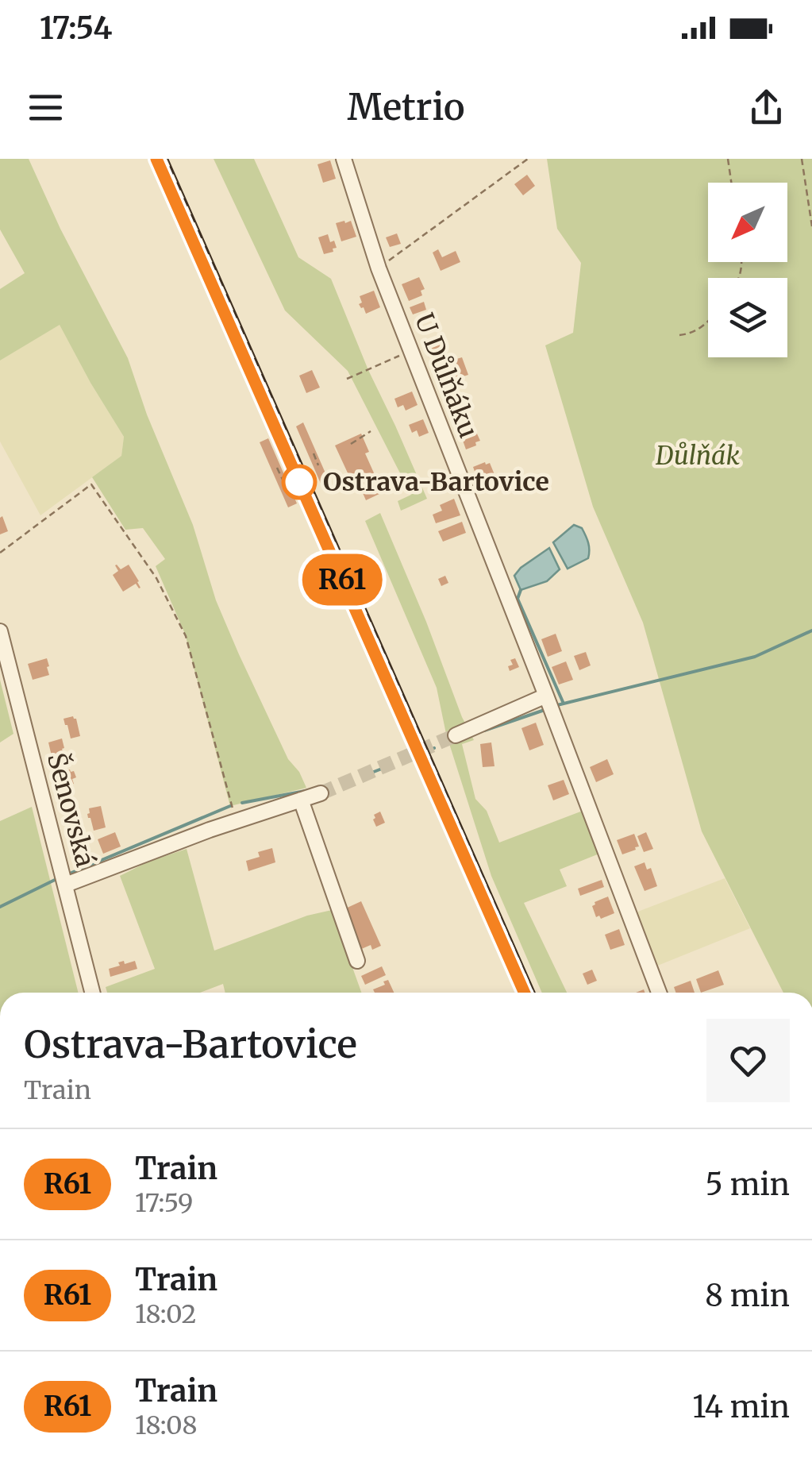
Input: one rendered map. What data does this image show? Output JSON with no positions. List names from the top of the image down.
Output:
{
  "streets": {
    "street": ["U Důlňáku", "Šenovská"]
  },
  "parks": ["Důlňák"],
  "places": ["Ostrava-Bartovice"],
  "north": "bottom left",
  "page": {
    "status": "17:54",
    "header": "Metrio",
    "on_map": "R61",
    "heading": ["Ostrava-Bartovice", "Train"],
    "list": [
      {
        "mark": "R61",
        "name": "Train",
        "note": "17:59",
        "value": "5 min"
      },
      {
        "mark": "R61",
        "name": "Train",
        "note": "18:02",
        "value": "8 min"
      },
      {
        "mark": "R61",
        "name": "Train",
        "note": "18:08",
        "value": "14 min"
      }
    ]
  }
}
